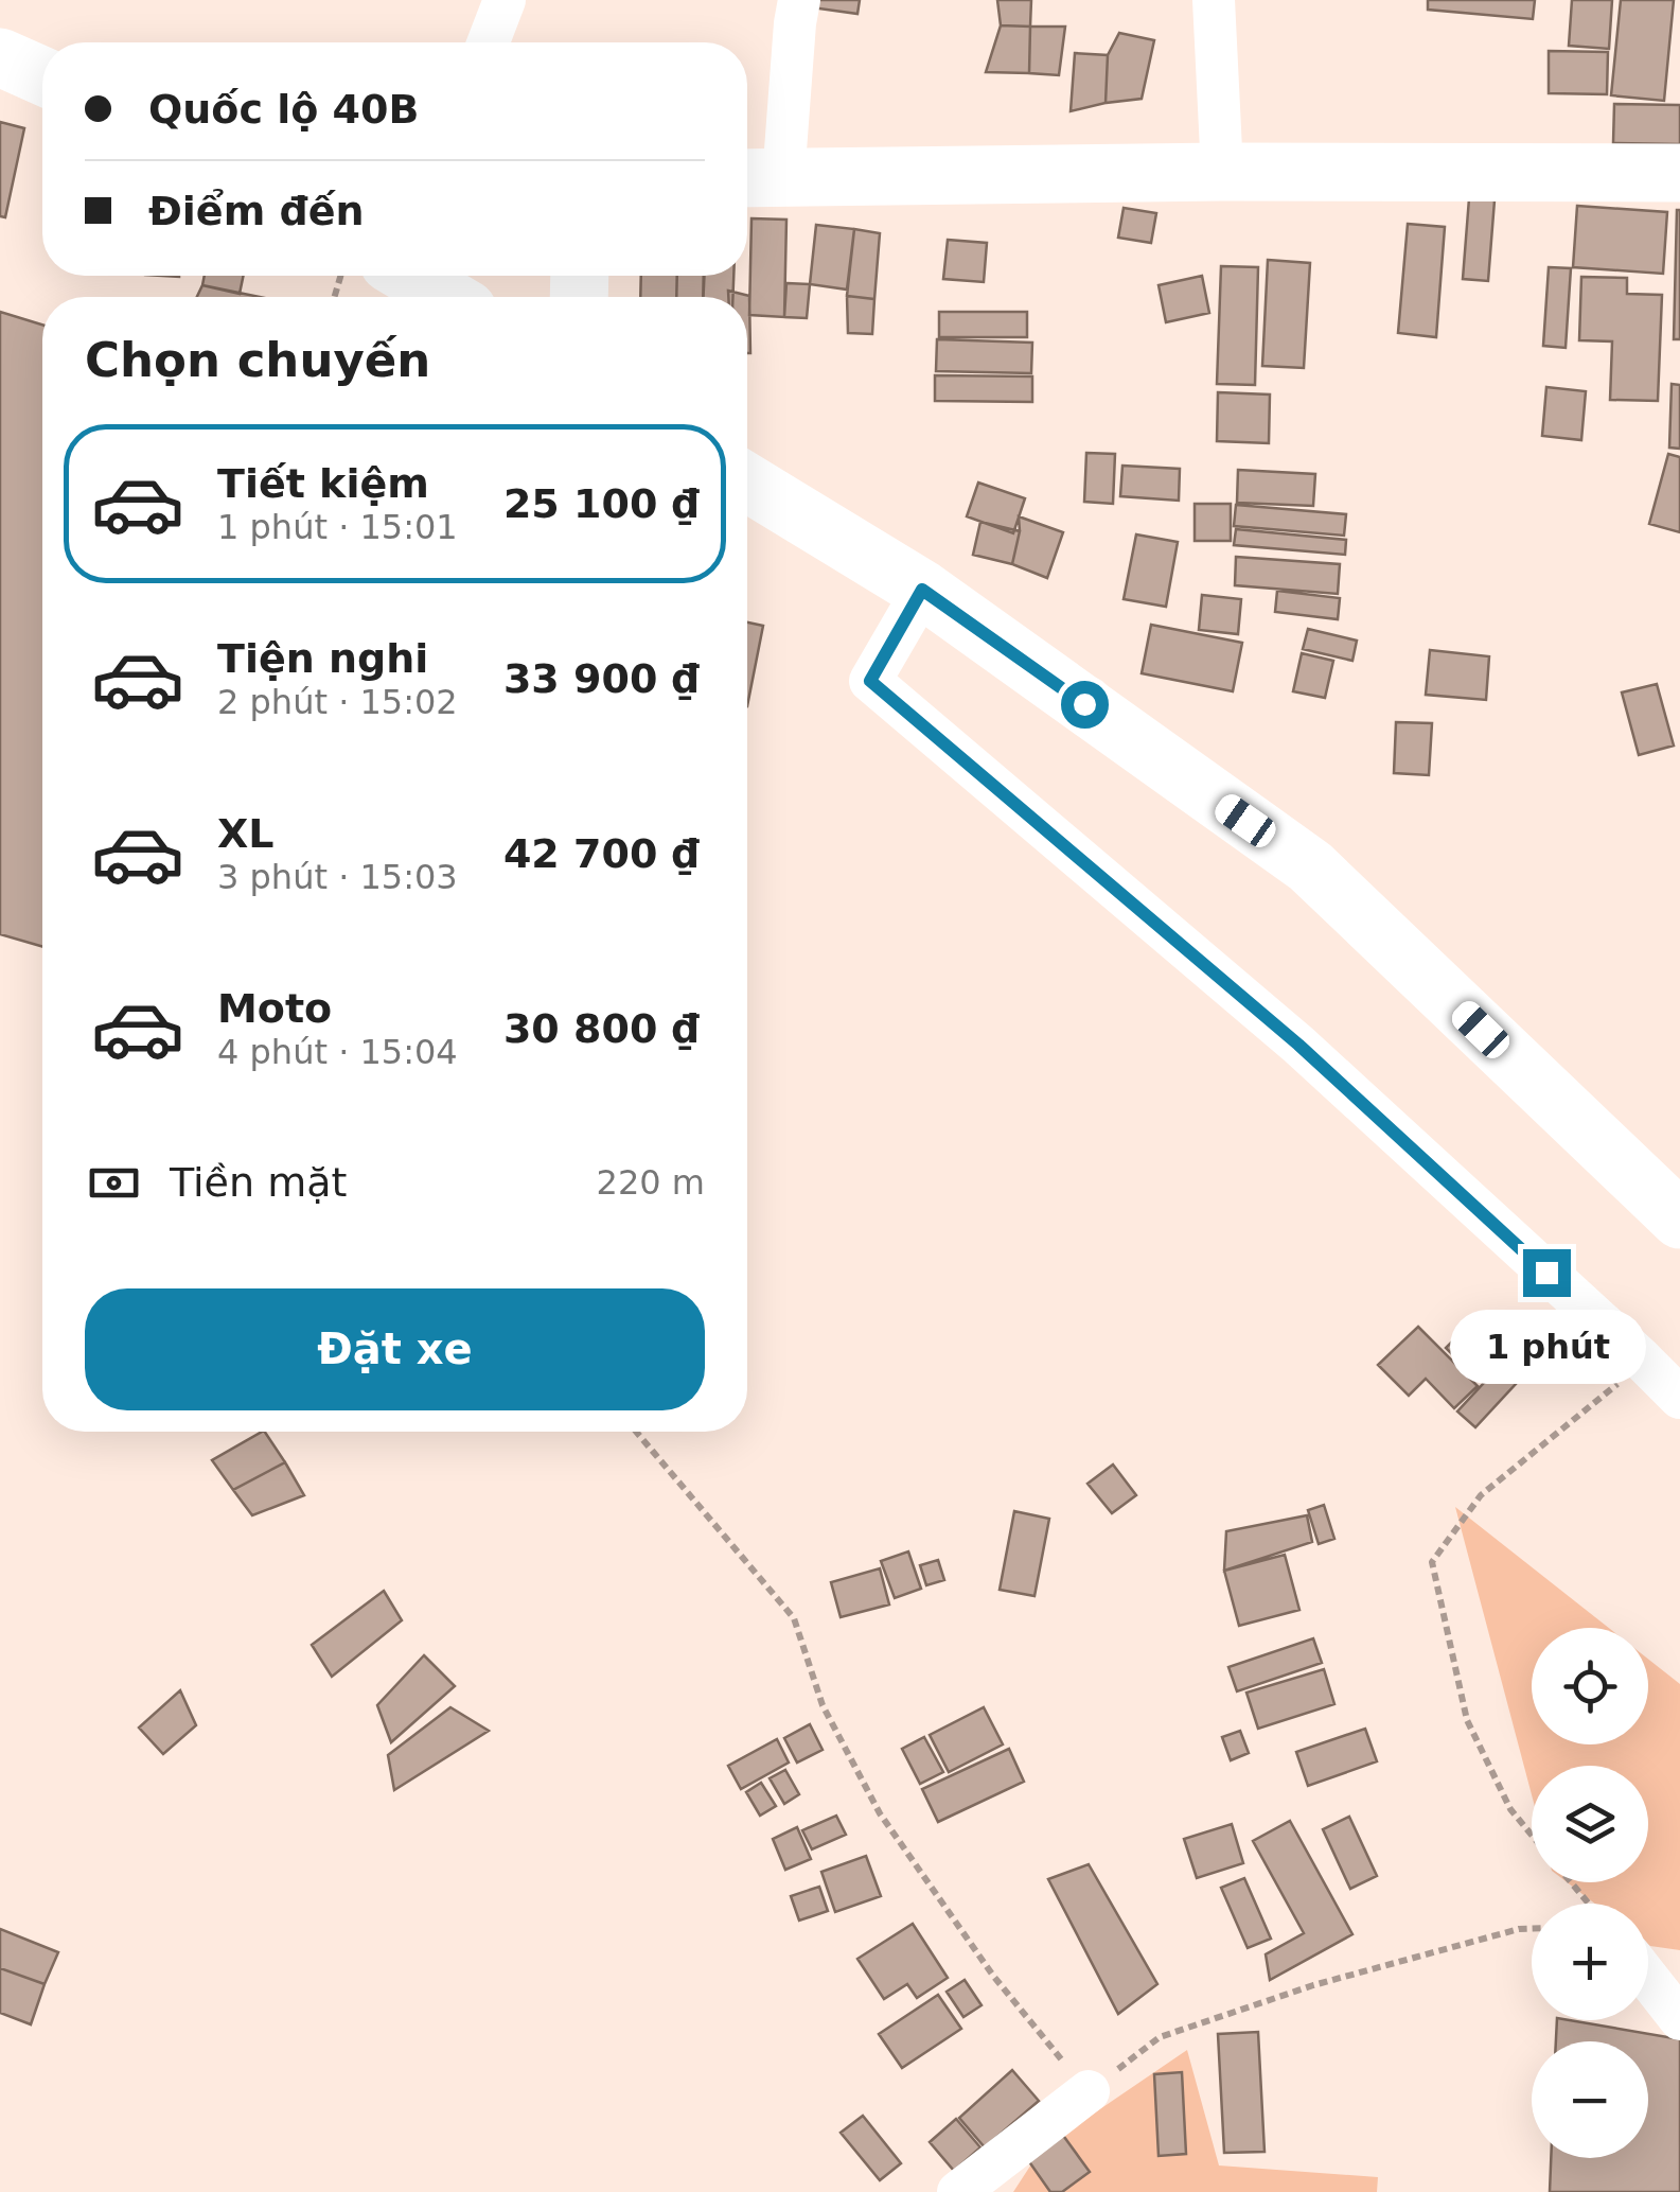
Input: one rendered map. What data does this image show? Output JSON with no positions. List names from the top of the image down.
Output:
{
  "page": {
    "banner": ["Quốc lộ 40B", "Điểm đến"],
    "heading": "Chọn chuyến",
    "list": [
      {
        "name": "Tiết kiệm",
        "note": "1 phút · 15:01",
        "value": "25 100 ₫"
      },
      {
        "name": "Tiện nghi",
        "note": "2 phút · 15:02",
        "value": "33 900 ₫"
      },
      {
        "name": "XL",
        "note": "3 phút · 15:03",
        "value": "42 700 ₫"
      },
      {
        "name": "Moto",
        "note": "4 phút · 15:04",
        "value": "30 800 ₫"
      }
    ],
    "pay": ["Tiền mặt", "220 m"],
    "buttons": "Đặt xe",
    "bubble": "1 phút",
    "map_buttons": ["+", "−"]
  }
}
